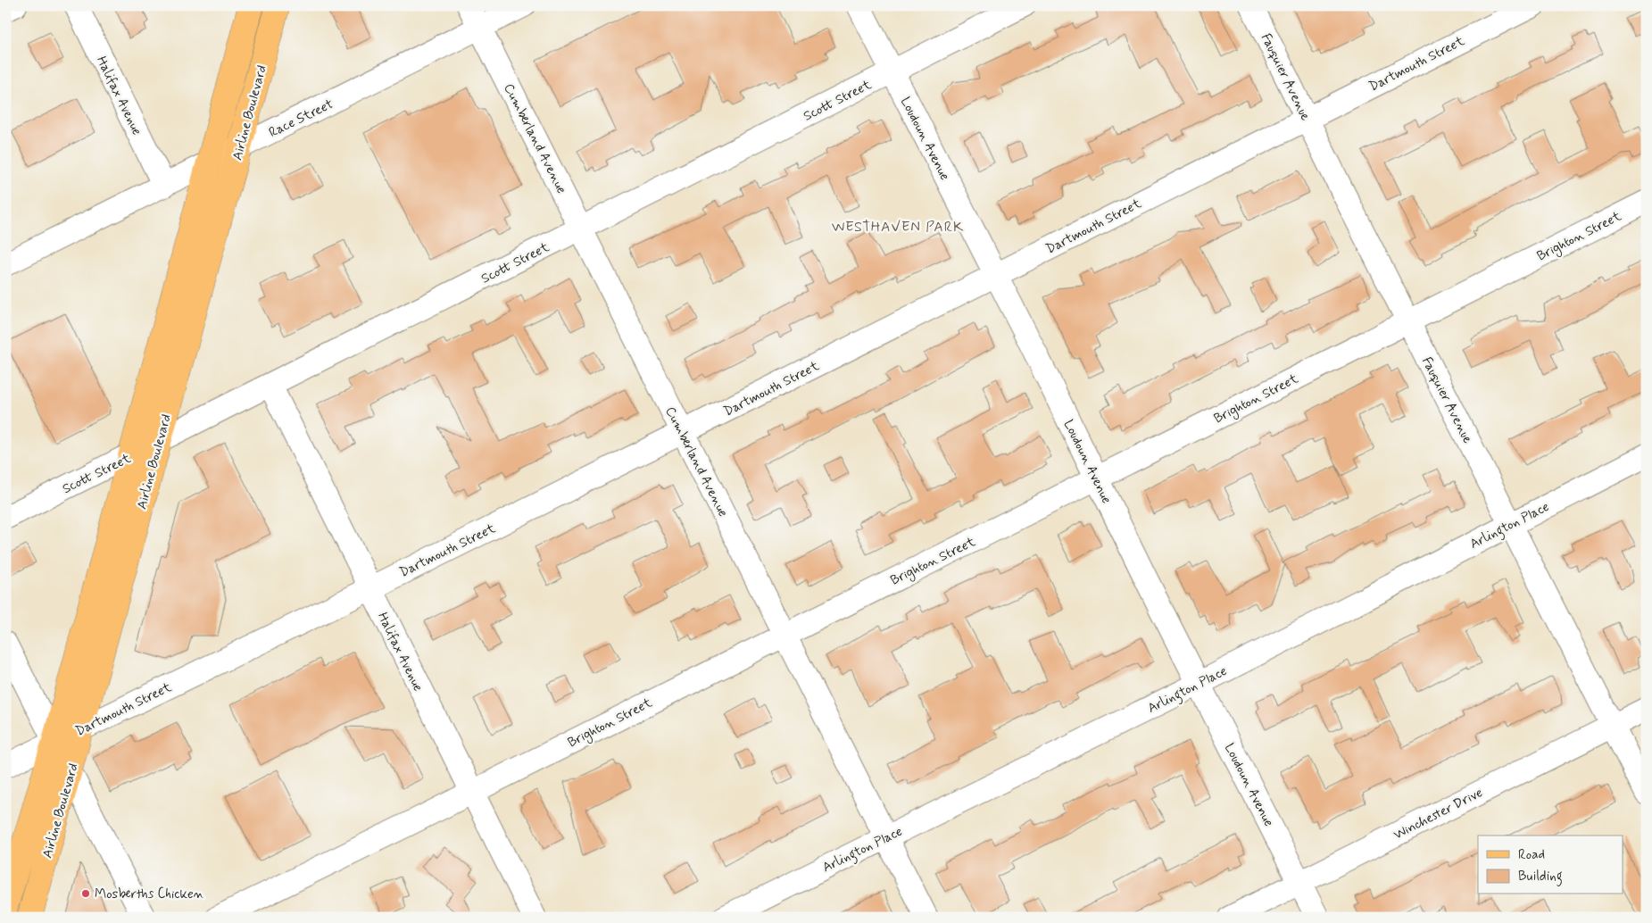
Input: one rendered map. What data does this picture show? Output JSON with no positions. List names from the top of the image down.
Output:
{
  "streets": {
    "main road": ["Airline Boulevard"],
    "street": [
      "Dartmouth Street",
      "Fauquier Avenue",
      "Halifax Avenue",
      "Scott Street",
      "Race Street",
      "Cumberland Avenue",
      "Loudoun Avenue",
      "Brighton Street",
      "Arlington Place",
      "Winchester Drive"
    ]
  },
  "crossings": [
    ["Dartmouth Street", "Fauquier Avenue"],
    ["Dartmouth Street", "Halifax Avenue"],
    ["Dartmouth Street", "Airline Boulevard"],
    ["Dartmouth Street", "Cumberland Avenue"],
    ["Dartmouth Street", "Loudoun Avenue"],
    ["Fauquier Avenue", "Brighton Street"],
    ["Fauquier Avenue", "Arlington Place"],
    ["Fauquier Avenue", "Winchester Drive"],
    ["Halifax Avenue", "Scott Street"],
    ["Halifax Avenue", "Race Street"],
    ["Halifax Avenue", "Brighton Street"],
    ["Scott Street", "Airline Boulevard"],
    ["Scott Street", "Cumberland Avenue"],
    ["Scott Street", "Loudoun Avenue"],
    ["Airline Boulevard", "Race Street"],
    ["Race Street", "Cumberland Avenue"],
    ["Cumberland Avenue", "Brighton Street"],
    ["Cumberland Avenue", "Arlington Place"],
    ["Loudoun Avenue", "Brighton Street"],
    ["Loudoun Avenue", "Arlington Place"],
    ["Loudoun Avenue", "Winchester Drive"]
  ],
  "districts": ["WESTHAVEN PARK"],
  "places": ["Mosberths Chicken"],
  "legend": ["Road", "Building"]
}
